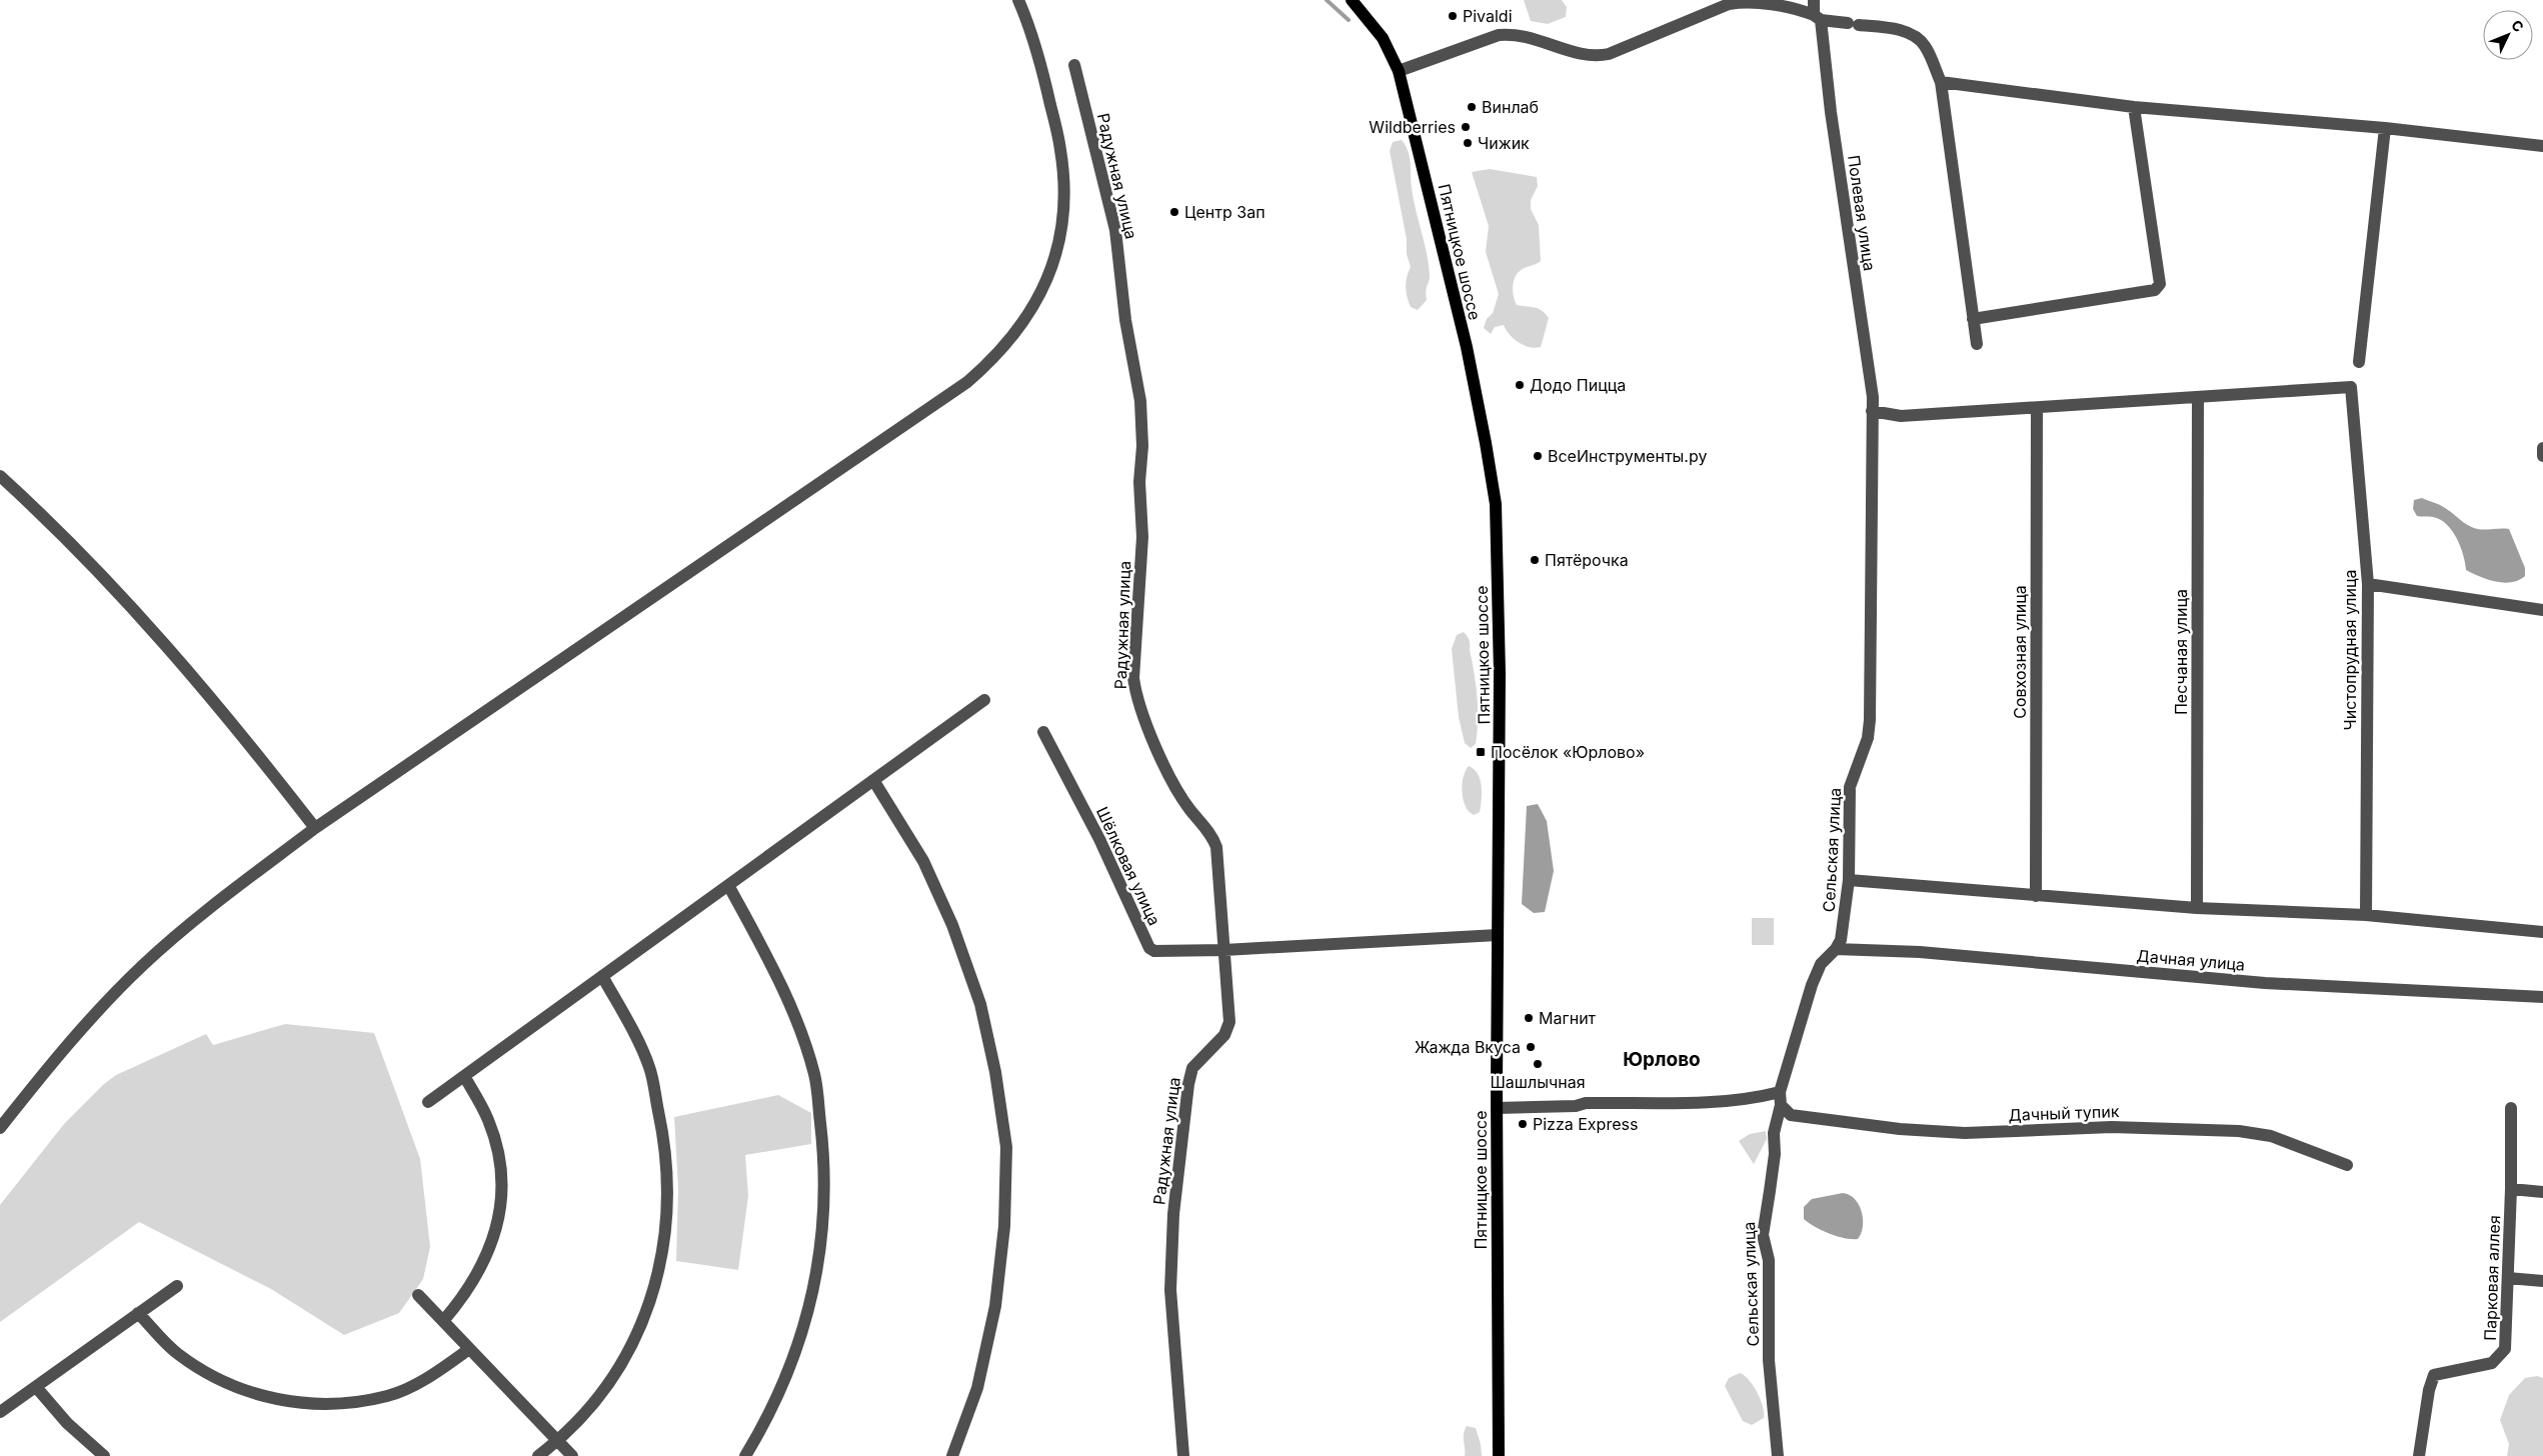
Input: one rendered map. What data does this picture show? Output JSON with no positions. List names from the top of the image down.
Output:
{
  "streets": {
    "main road": ["Пятницкое шоссе"],
    "street": [
      "Радужная улица",
      "Полевая улица",
      "Чистопрудная улица",
      "Совхозная улица",
      "Песчаная улица",
      "Сельская улица",
      "Шёлковая улица",
      "Дачная улица",
      "Дачный тупик",
      "Парковая аллея"
    ]
  },
  "crossings": [
    ["Радужная улица", "Шёлковая улица"],
    ["Полевая улица", "Сельская улица"],
    ["Чистопрудная улица", "Песчаная улица"],
    ["Сельская улица", "Дачная улица"],
    ["Сельская улица", "Дачный тупик"]
  ],
  "districts": ["Юрлово"],
  "places": {
    "other": [
      "Pivaldi",
      "Винлаб",
      "Wildberries",
      "Чижик",
      "Центр Зап",
      "Додо Пицца",
      "ВсеИнструменты.ру",
      "Пятёрочка",
      "Магнит",
      "Жажда Вкуса",
      "Шашлычная",
      "Pizza Express"
    ],
    "transit": ["Посёлок «Юрлово»"]
  },
  "north": "top right"
}
